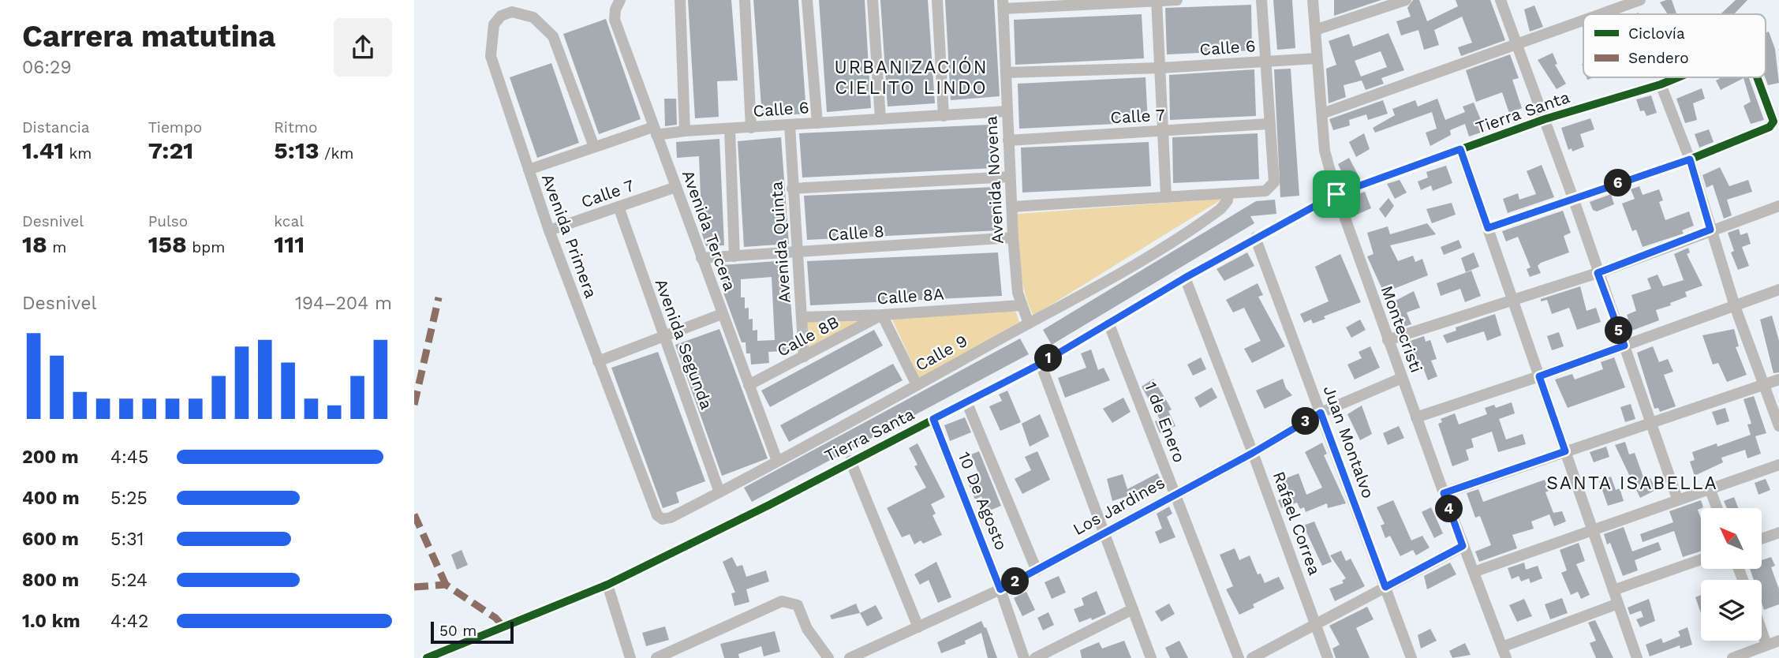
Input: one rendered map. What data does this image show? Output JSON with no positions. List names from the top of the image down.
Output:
{
  "streets": {
    "street": [
      "Calle 6",
      "Tierra Santa",
      "Calle 7",
      "Avenida Novena",
      "Avenida Tercera",
      "Calle 8",
      "Avenida Primera",
      "Avenida Quinta",
      "Calle 8A",
      "Montecristi",
      "Calle 8B",
      "Avenida Segunda",
      "Calle 9",
      "1 de Enero",
      "Juan Montalvo",
      "10 De Agosto",
      "Los Jardines",
      "Rafael Correa"
    ]
  },
  "crossings": [
    ["Calle 6", "Avenida Novena"],
    ["Calle 6", "Avenida Tercera"],
    ["Calle 6", "Avenida Primera"],
    ["Calle 6", "Avenida Quinta"],
    ["Calle 6", "Montecristi"],
    ["Tierra Santa", "Montecristi"],
    ["Tierra Santa", "1 de Enero"],
    ["Tierra Santa", "Juan Montalvo"],
    ["Tierra Santa", "10 De Agosto"],
    ["Tierra Santa", "Rafael Correa"],
    ["Calle 7", "Avenida Novena"],
    ["Calle 7", "Avenida Tercera"],
    ["Calle 7", "Avenida Primera"],
    ["Calle 7", "Avenida Segunda"],
    ["Avenida Novena", "Calle 8"],
    ["Avenida Novena", "Calle 8A"],
    ["Avenida Novena", "Calle 9"],
    ["Avenida Tercera", "Calle 8"],
    ["Avenida Tercera", "Calle 8B"],
    ["Avenida Tercera", "Calle 9"],
    ["Calle 8", "Avenida Quinta"],
    ["Avenida Primera", "Calle 9"],
    ["Avenida Quinta", "Calle 8A"],
    ["Avenida Quinta", "Calle 8B"],
    ["Calle 8A", "Calle 8B"],
    ["Montecristi", "Los Jardines"],
    ["Avenida Segunda", "Calle 9"],
    ["1 de Enero", "Los Jardines"],
    ["Juan Montalvo", "Los Jardines"],
    ["10 De Agosto", "Los Jardines"],
    ["Los Jardines", "Rafael Correa"]
  ],
  "districts": ["URBANIZACIÓN CIELITO LINDO", "SANTA ISABELLA"],
  "legend": ["Ciclovía", "Sendero"],
  "scale_bar": "50 m",
  "north": "top left",
  "page": {
    "heading": ["Carrera matutina", "06:29"],
    "stats": [
      ["Distancia", "1.41 km"],
      ["Tiempo", "7:21"],
      ["Ritmo", "5:13 /km"],
      ["Desnivel", "18 m"],
      ["Pulso", "158 bpm"],
      ["kcal", "111"]
    ],
    "pins": [
      "6",
      "5",
      "1",
      "3",
      "4",
      "2"
    ],
    "chart": ["Desnivel", "194–204 m"],
    "list": [
      {
        "name": "200 m",
        "note": "4:45"
      },
      {
        "name": "400 m",
        "note": "5:25"
      },
      {
        "name": "600 m",
        "note": "5:31"
      },
      {
        "name": "800 m",
        "note": "5:24"
      },
      {
        "name": "1.0 km",
        "note": "4:42"
      }
    ],
    "scale": "50 m"
  }
}
